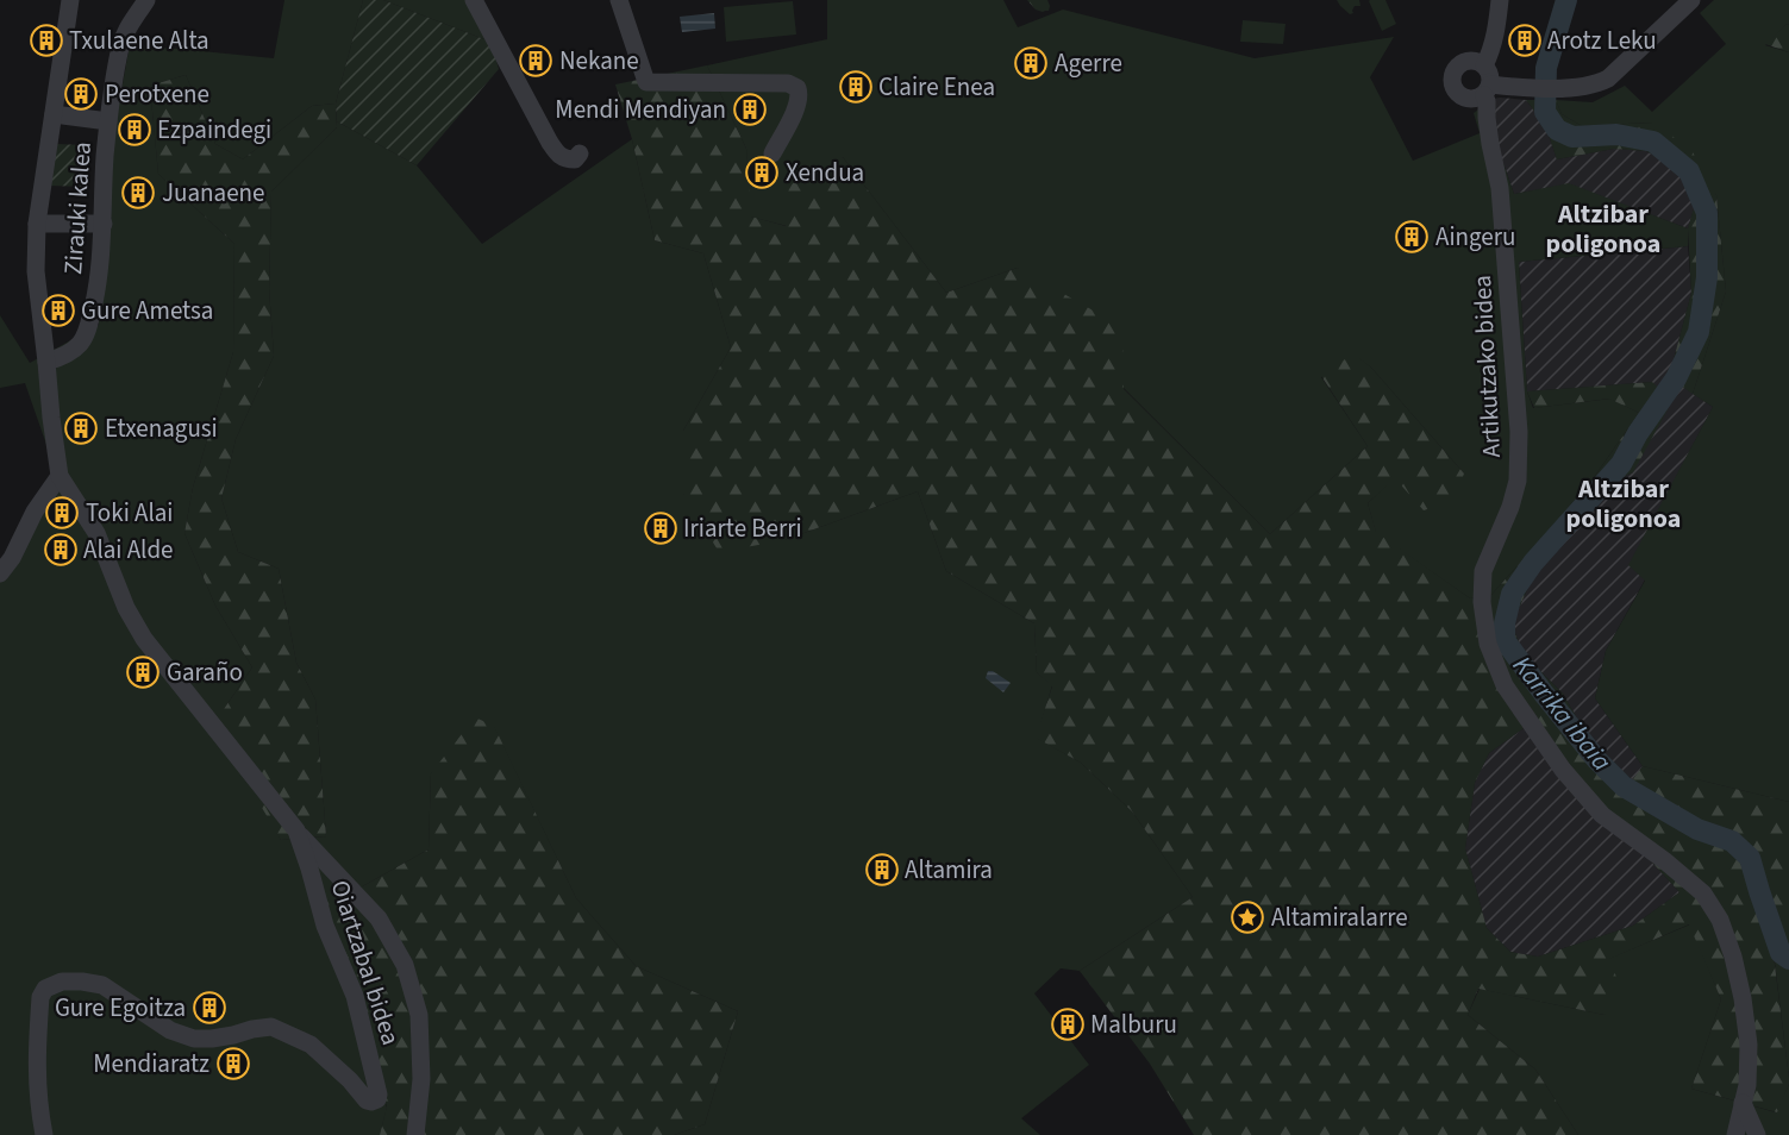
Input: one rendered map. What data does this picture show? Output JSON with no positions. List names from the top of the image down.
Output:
{
  "streets": {
    "street": ["Zirauki kalea", "Artikutzako bidea", "Oiartzabal bidea"]
  },
  "districts": ["Altzibar poligonoa", "Altzibar poligonoa"],
  "water": ["Karrika ibaia"],
  "places": {
    "building": [
      "Txulaene Alta",
      "Arotz Leku",
      "Nekane",
      "Agerre",
      "Claire Enea",
      "Perotxene",
      "Mendi Mendiyan",
      "Ezpaindegi",
      "Xendua",
      "Juanaene",
      "Aingeru",
      "Gure Ametsa",
      "Etxenagusi",
      "Toki Alai",
      "Iriarte Berri",
      "Alai Alde",
      "Garaño",
      "Altamira",
      "Gure Egoitza",
      "Malburu",
      "Mendiaratz"
    ],
    "place": ["Altamiralarre"]
  }
}
